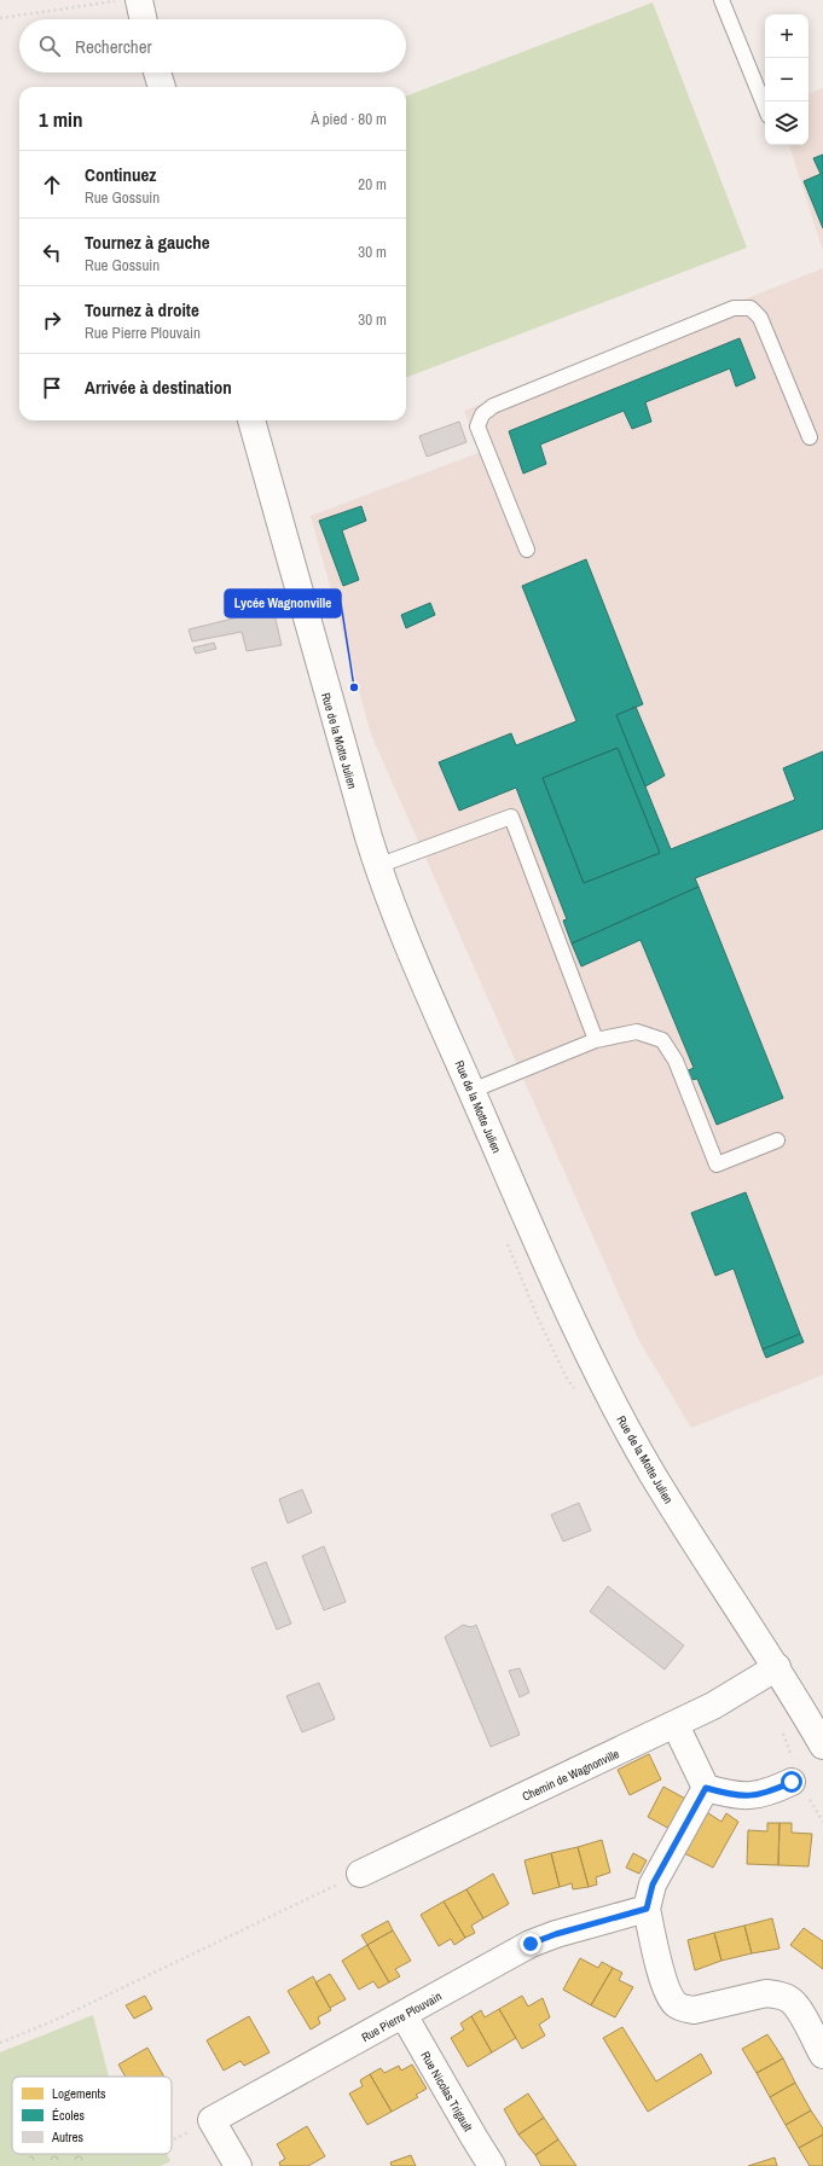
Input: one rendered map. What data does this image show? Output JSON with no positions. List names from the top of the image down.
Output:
{
  "streets": {
    "street": [
      "Rue de la Motte Julien",
      "Chemin de Wagnonville",
      "Rue Pierre Plouvain",
      "Rue Nicolas Trigault"
    ]
  },
  "crossings": [
    ["Rue de la Motte Julien", "Chemin de Wagnonville"],
    ["Rue Pierre Plouvain", "Rue Nicolas Trigault"]
  ],
  "places": ["Lycée Wagnonville"],
  "legend": ["Logements", "Écoles", "Autres"],
  "page": {
    "map_buttons": ["+", "−"],
    "search": "Rechercher",
    "heading": ["1 min", "À pied · 80 m"],
    "list": [
      ["Continuez", "Rue Gossuin", "20 m"],
      ["Tournez à gauche", "Rue Gossuin", "30 m"],
      ["Tournez à droite", "Rue Pierre Plouvain", "30 m"],
      "Arrivée à destination"
    ]
  }
}
